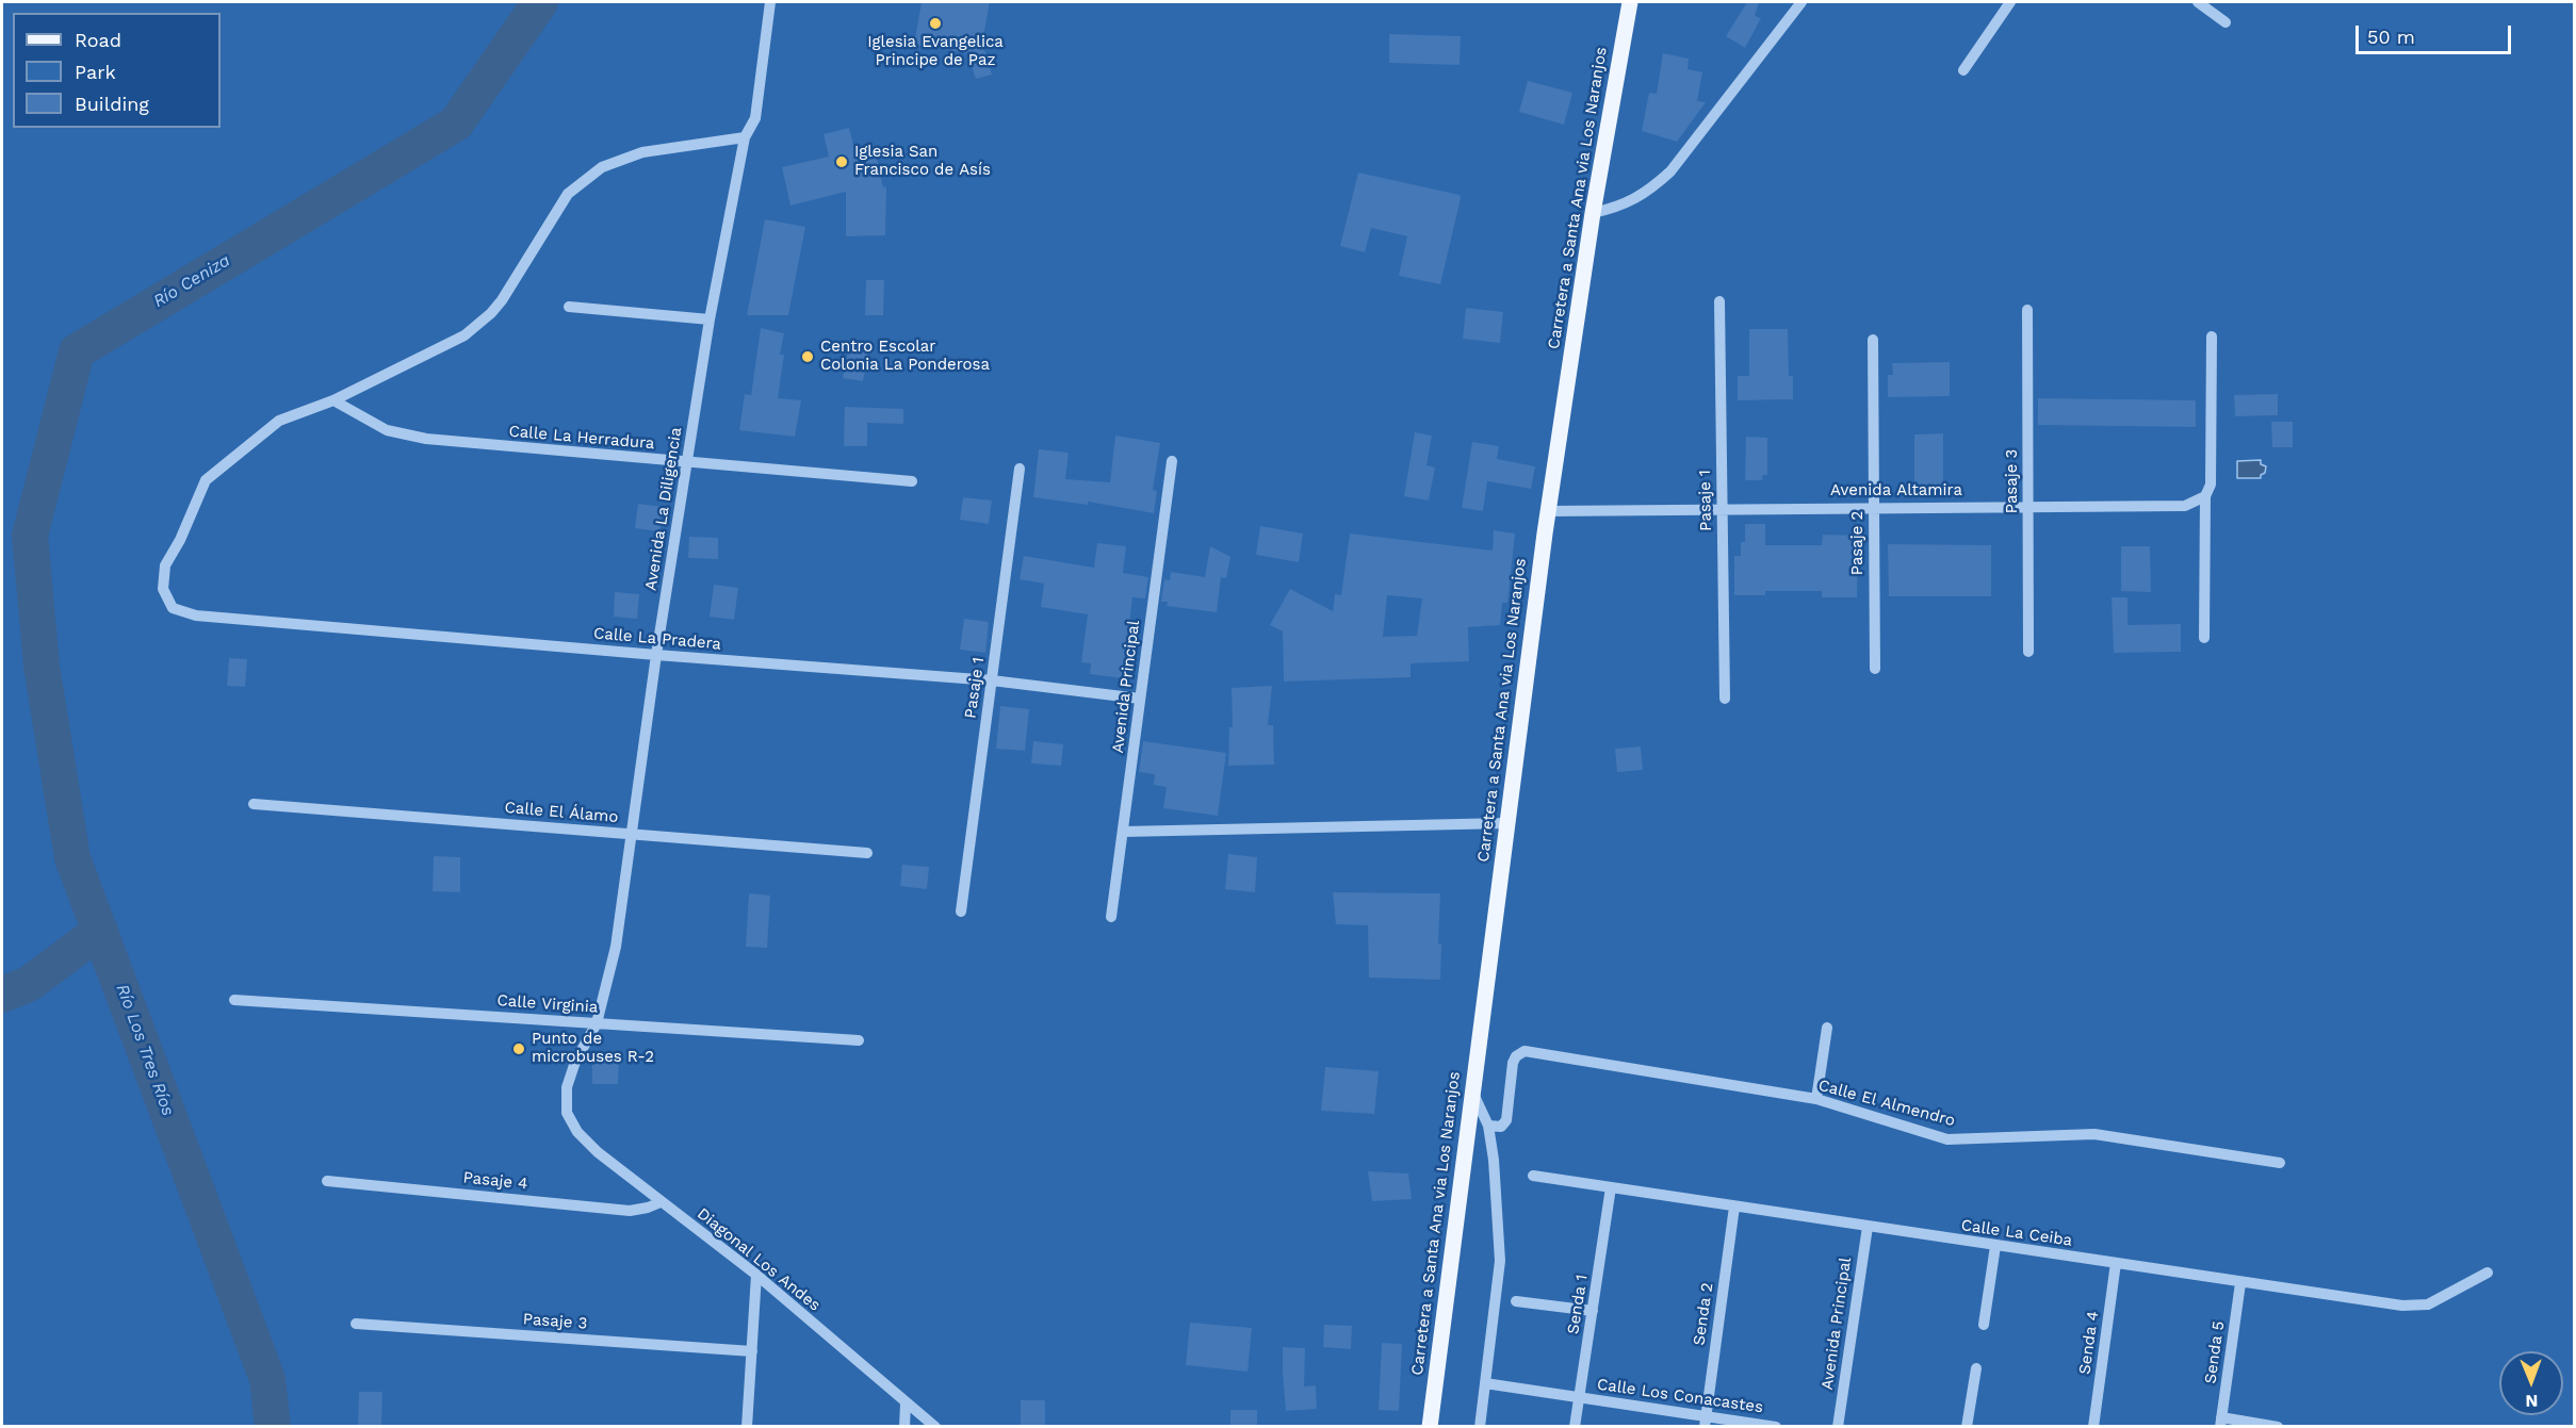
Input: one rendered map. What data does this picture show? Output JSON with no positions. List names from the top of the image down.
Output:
{
  "streets": {
    "main road": ["Carretera a Santa Ana via Los Naranjos"],
    "street": [
      "Calle La Herradura",
      "Pasaje 3",
      "Avenida Altamira",
      "Pasaje 1",
      "Avenida La Diligencia",
      "Pasaje 2",
      "Calle La Pradera",
      "Avenida Principal",
      "Calle El Álamo",
      "Calle Virginia",
      "Calle El Almendro",
      "Pasaje 4",
      "Calle La Ceiba",
      "Diagonal Los Andes",
      "Senda 1",
      "Senda 2",
      "Senda 4",
      "Senda 5",
      "Calle Los Conacastes"
    ]
  },
  "crossings": [
    ["Carretera a Santa Ana via Los Naranjos", "Avenida Altamira"],
    ["Calle La Herradura", "Avenida La Diligencia"],
    ["Calle La Herradura", "Calle La Pradera"],
    ["Pasaje 3", "Avenida Altamira"],
    ["Avenida Altamira", "Pasaje 1"],
    ["Avenida Altamira", "Pasaje 2"],
    ["Pasaje 1", "Calle La Pradera"],
    ["Avenida La Diligencia", "Calle La Pradera"],
    ["Avenida La Diligencia", "Calle El Álamo"],
    ["Avenida La Diligencia", "Calle Virginia"],
    ["Avenida La Diligencia", "Diagonal Los Andes"],
    ["Calle La Pradera", "Avenida Principal"],
    ["Avenida Principal", "Calle La Ceiba"],
    ["Pasaje 4", "Diagonal Los Andes"],
    ["Calle La Ceiba", "Senda 1"],
    ["Calle La Ceiba", "Senda 2"],
    ["Calle La Ceiba", "Senda 4"],
    ["Calle La Ceiba", "Senda 5"],
    ["Senda 1", "Calle Los Conacastes"],
    ["Senda 2", "Calle Los Conacastes"]
  ],
  "water": ["Río Ceniza", "Río Los Tres Ríos"],
  "places": [
    "Iglesia Evangelica Principe de Paz",
    "Iglesia San Francisco de Asís",
    "Centro Escolar Colonia La Ponderosa",
    "Punto de microbuses R-2"
  ],
  "legend": ["Road", "Park", "Building"],
  "scale_bar": "50 m",
  "north": "bottom"
}
